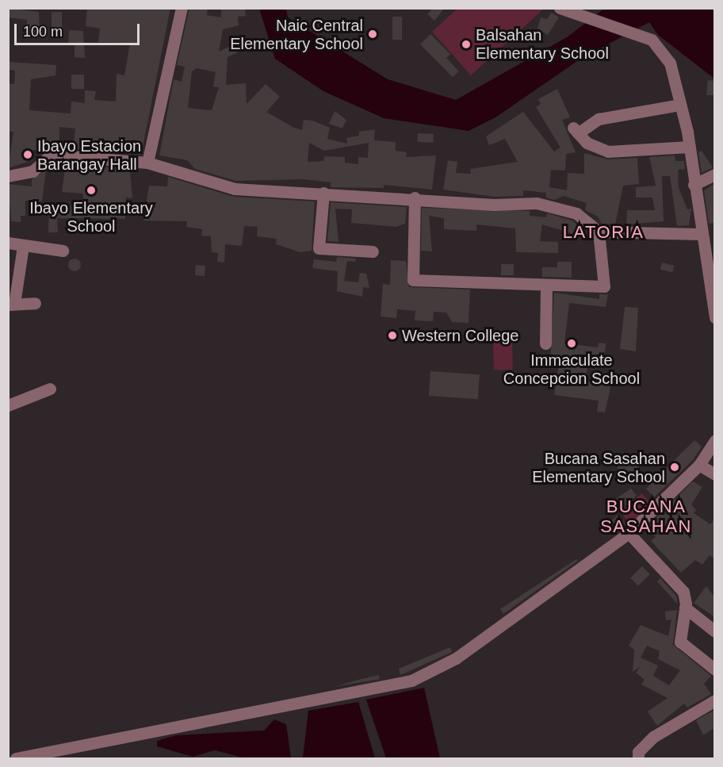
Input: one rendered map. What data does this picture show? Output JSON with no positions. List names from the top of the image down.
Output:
{
  "districts": ["LATORIA", "BUCANA SASAHAN"],
  "places": [
    "Naic Central Elementary School",
    "Balsahan Elementary School",
    "Ibayo Estacion Barangay Hall",
    "Ibayo Elementary School",
    "Western College",
    "Immaculate Concepcion School",
    "Bucana Sasahan Elementary School"
  ],
  "scale_bar": "100 m"
}
